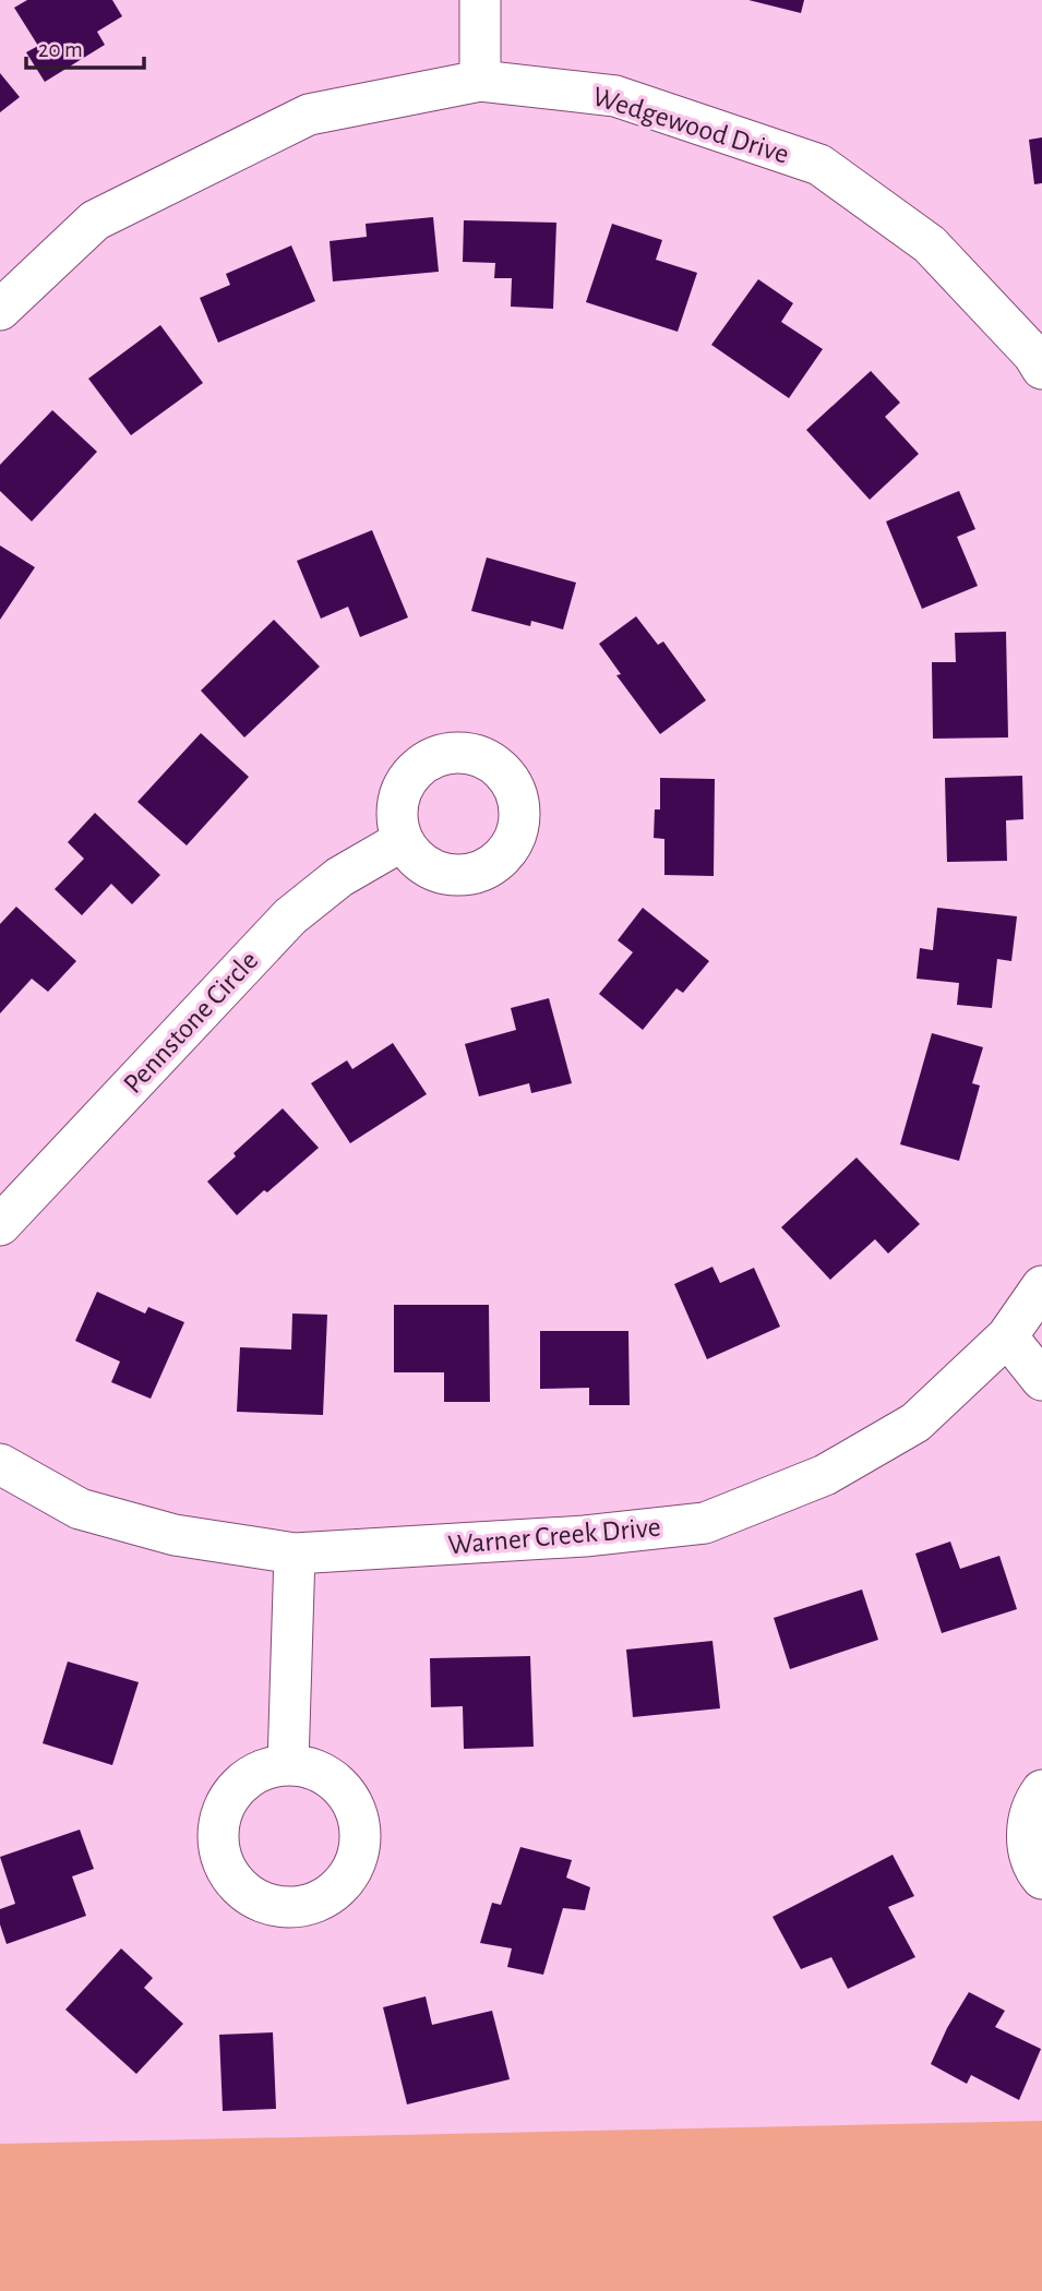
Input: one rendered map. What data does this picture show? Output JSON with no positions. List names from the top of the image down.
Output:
{
  "streets": {
    "street": ["Wedgewood Drive", "Pennstone Circle", "Warner Creek Drive"]
  },
  "scale_bar": "20 m"
}
